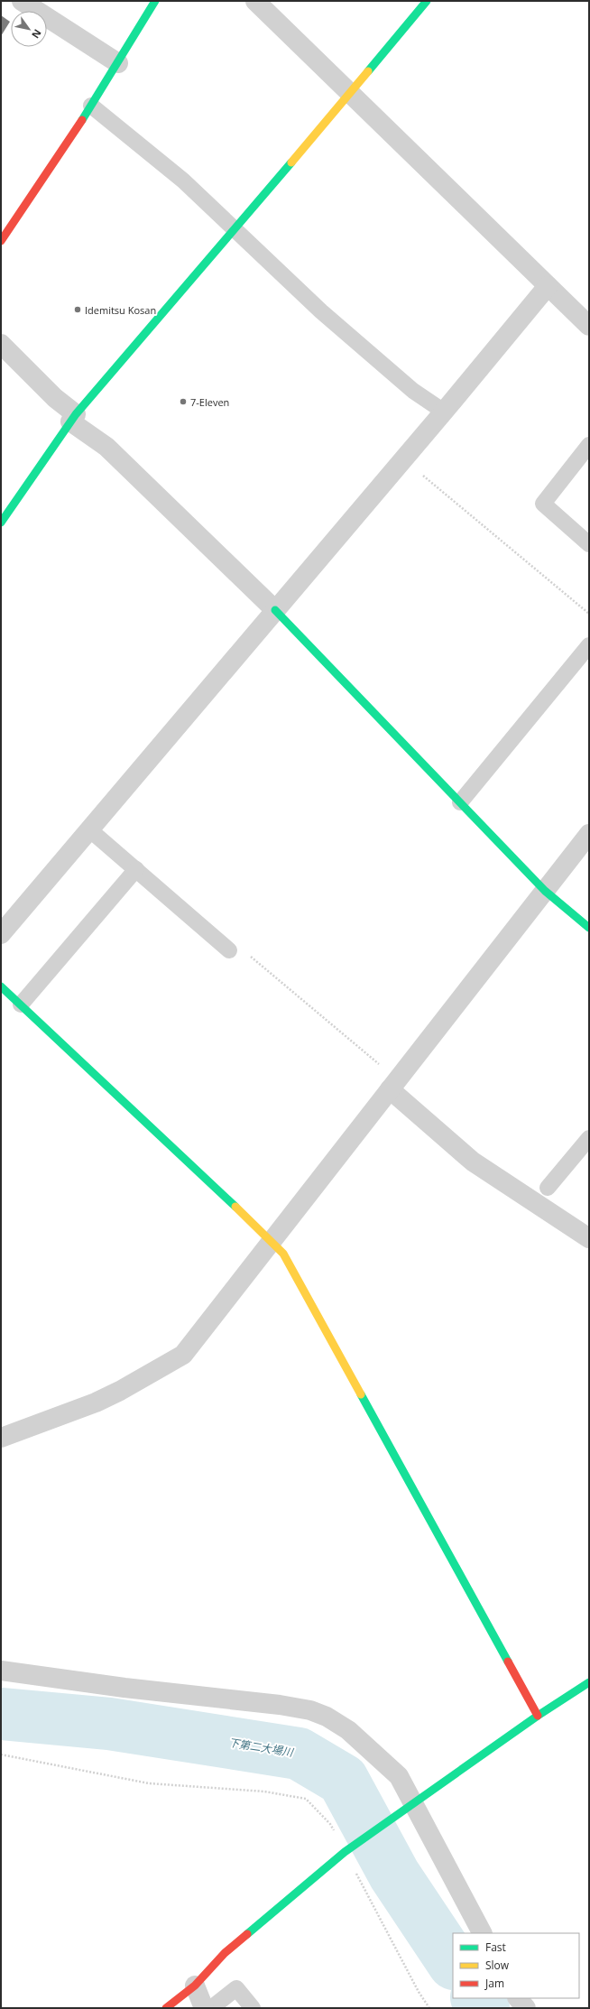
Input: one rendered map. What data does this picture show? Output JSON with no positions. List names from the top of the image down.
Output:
{
  "water": ["下第二大場川"],
  "places": ["Idemitsu Kosan", "7-Eleven"],
  "legend": ["Fast", "Slow", "Jam"],
  "north": "bottom right"
}
